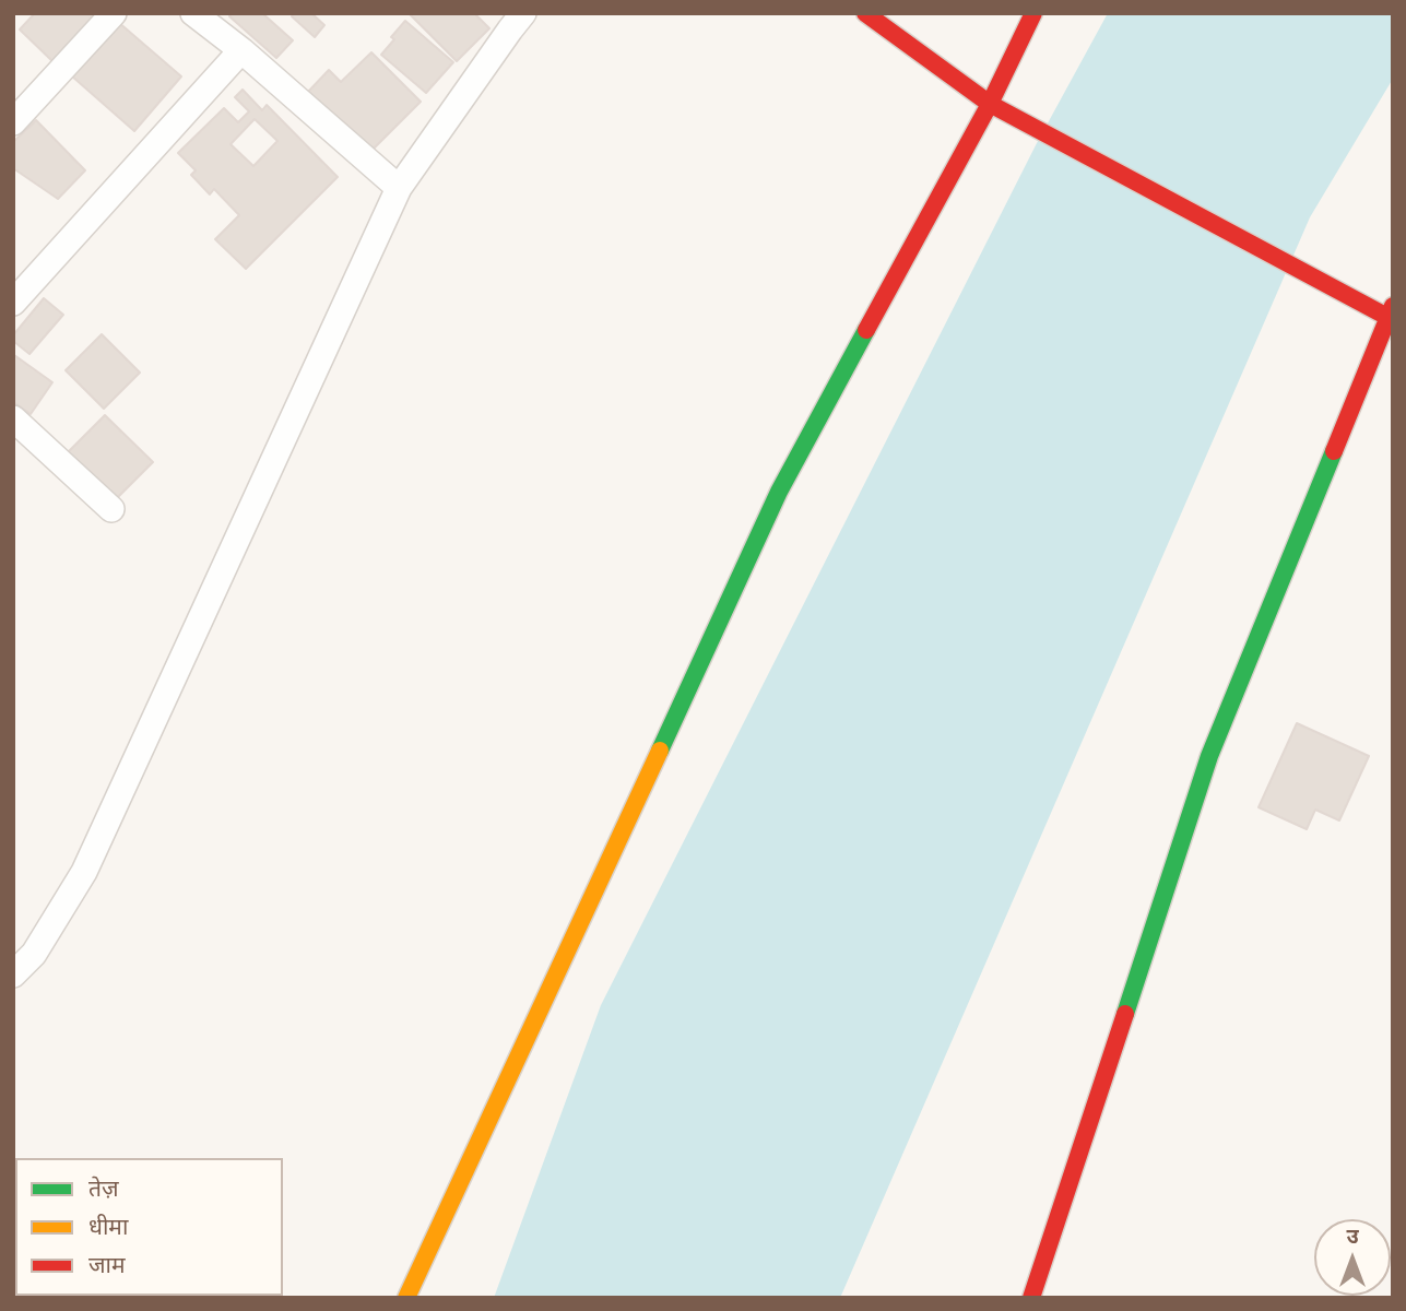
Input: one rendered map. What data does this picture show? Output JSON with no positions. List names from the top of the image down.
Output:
{
  "legend": ["तेज़", "धीमा", "जाम"],
  "north": "top"
}
